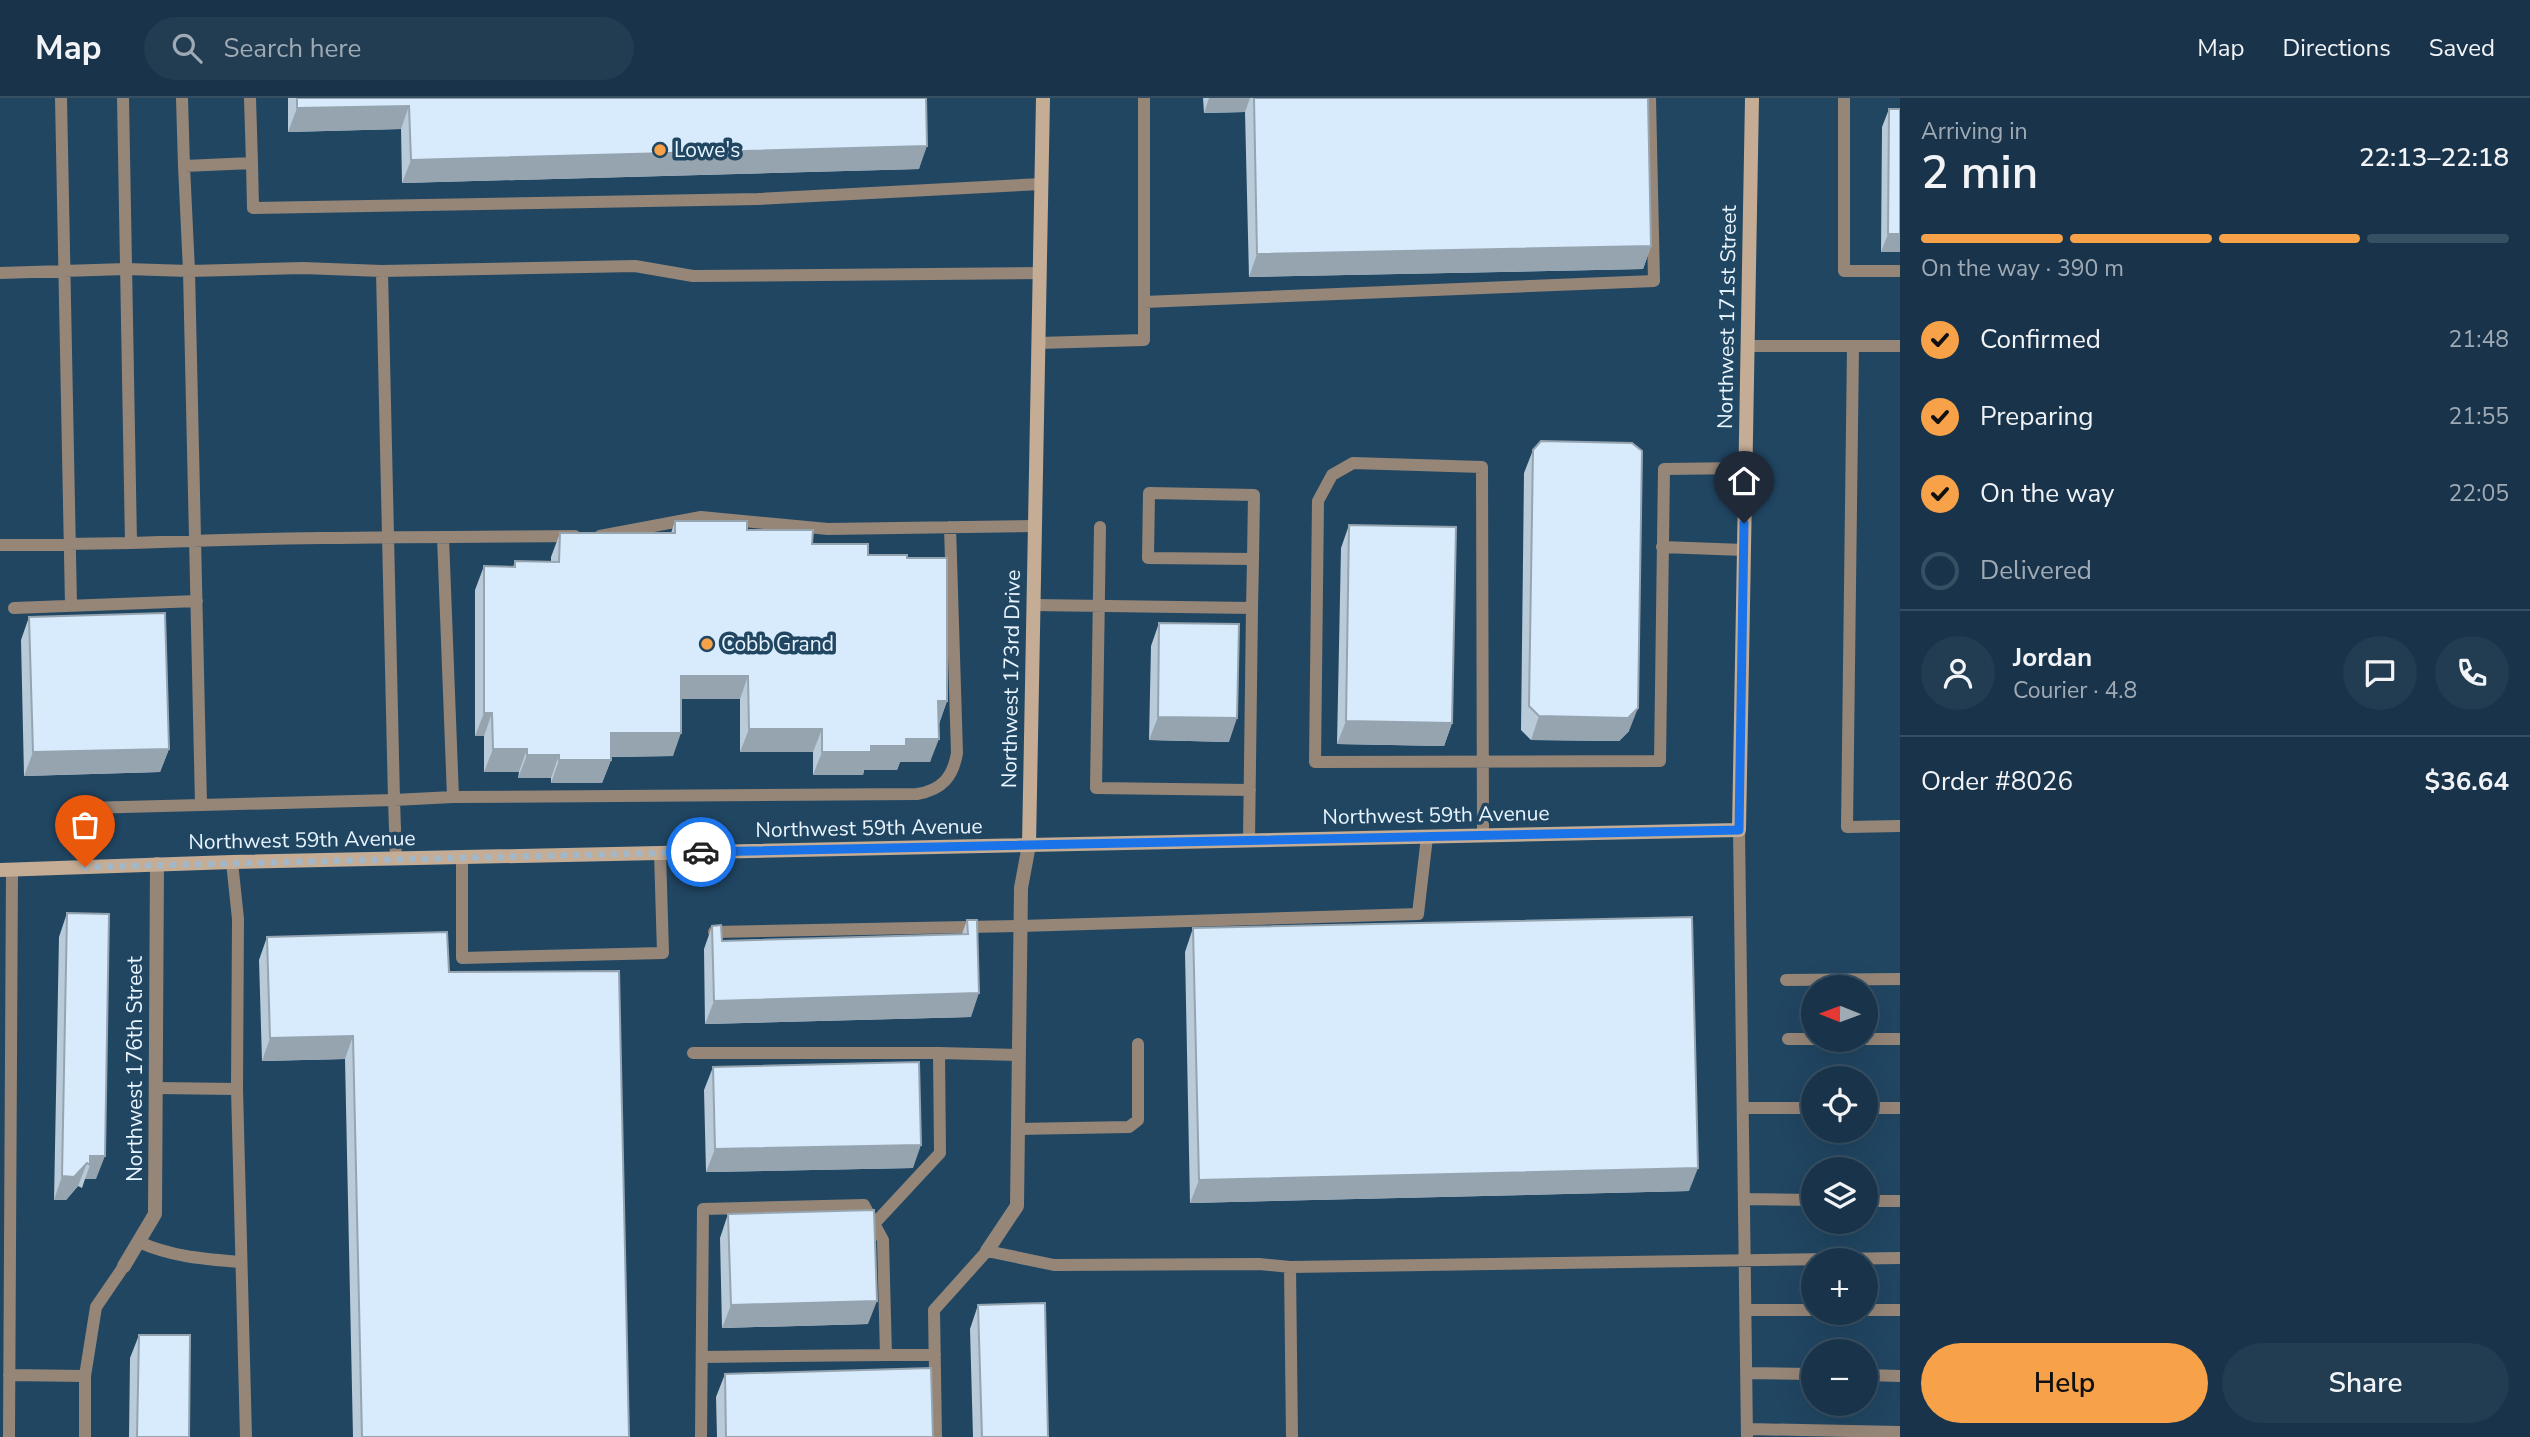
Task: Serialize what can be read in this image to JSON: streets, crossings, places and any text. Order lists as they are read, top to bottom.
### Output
{
  "streets": {
    "street": [
      "Northwest 171st Street",
      "Northwest 173rd Drive",
      "Northwest 59th Avenue",
      "Northwest 176th Street"
    ]
  },
  "crossings": [
    ["Northwest 171st Street", "Northwest 59th Avenue"],
    ["Northwest 173rd Drive", "Northwest 59th Avenue"],
    ["Northwest 59th Avenue", "Northwest 176th Street"]
  ],
  "places": ["Lowe's", "Cobb Grand"],
  "north": "left",
  "page": {
    "header": "Map",
    "search": "Search here",
    "nav": ["Map", "Directions", "Saved"],
    "heading": ["2 min", "Arriving in", "22:13–22:18"],
    "panel": [
      "Jordan",
      "Courier · 4.8",
      "Order #8026",
      "$36.64"
    ],
    "bar": "On the way · 390 m",
    "list": [
      ["Confirmed", "21:48"],
      ["Preparing", "21:55"],
      ["On the way", "22:05"],
      "Delivered"
    ],
    "map_buttons": ["+", "−"],
    "buttons": ["Help", "Share"]
  }
}
